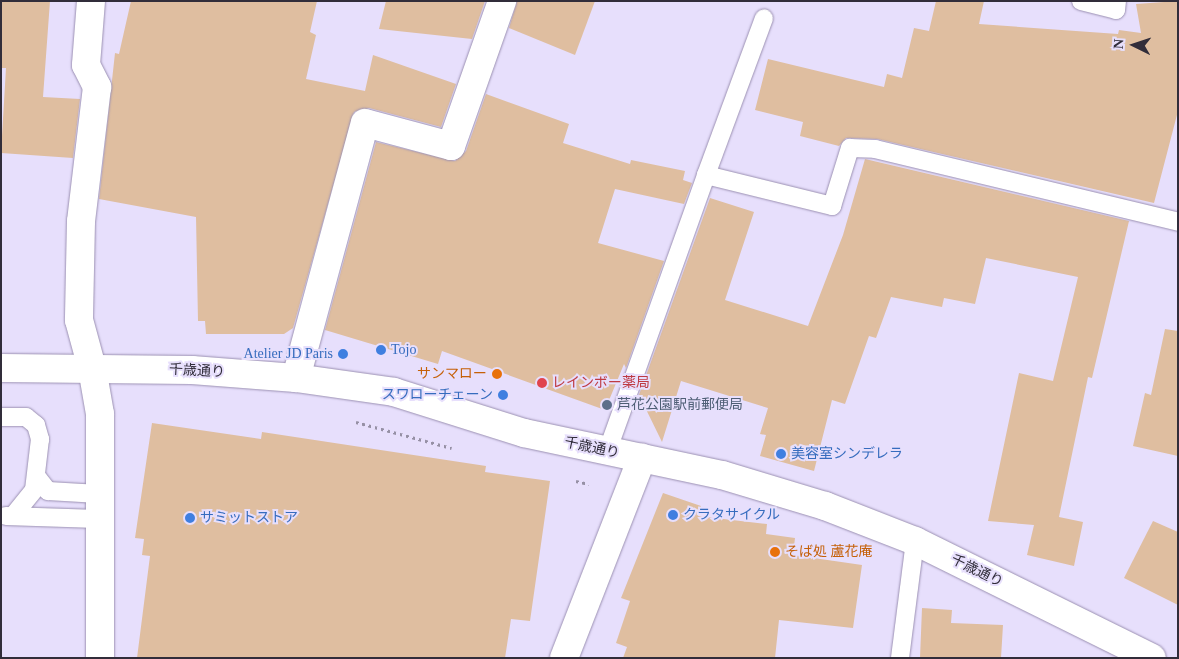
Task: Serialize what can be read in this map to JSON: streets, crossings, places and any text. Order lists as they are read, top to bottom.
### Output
{
  "streets": {
    "street": ["千歳通り"]
  },
  "places": [
    "Tojo",
    "Atelier JD Paris",
    "サンマロー",
    "レインボー薬局",
    "スワローチェーン",
    "芦花公園駅前郵便局",
    "美容室シンデレラ",
    "クラタサイクル",
    "サミットストア",
    "そば処 蘆花庵"
  ],
  "north": "left"
}
